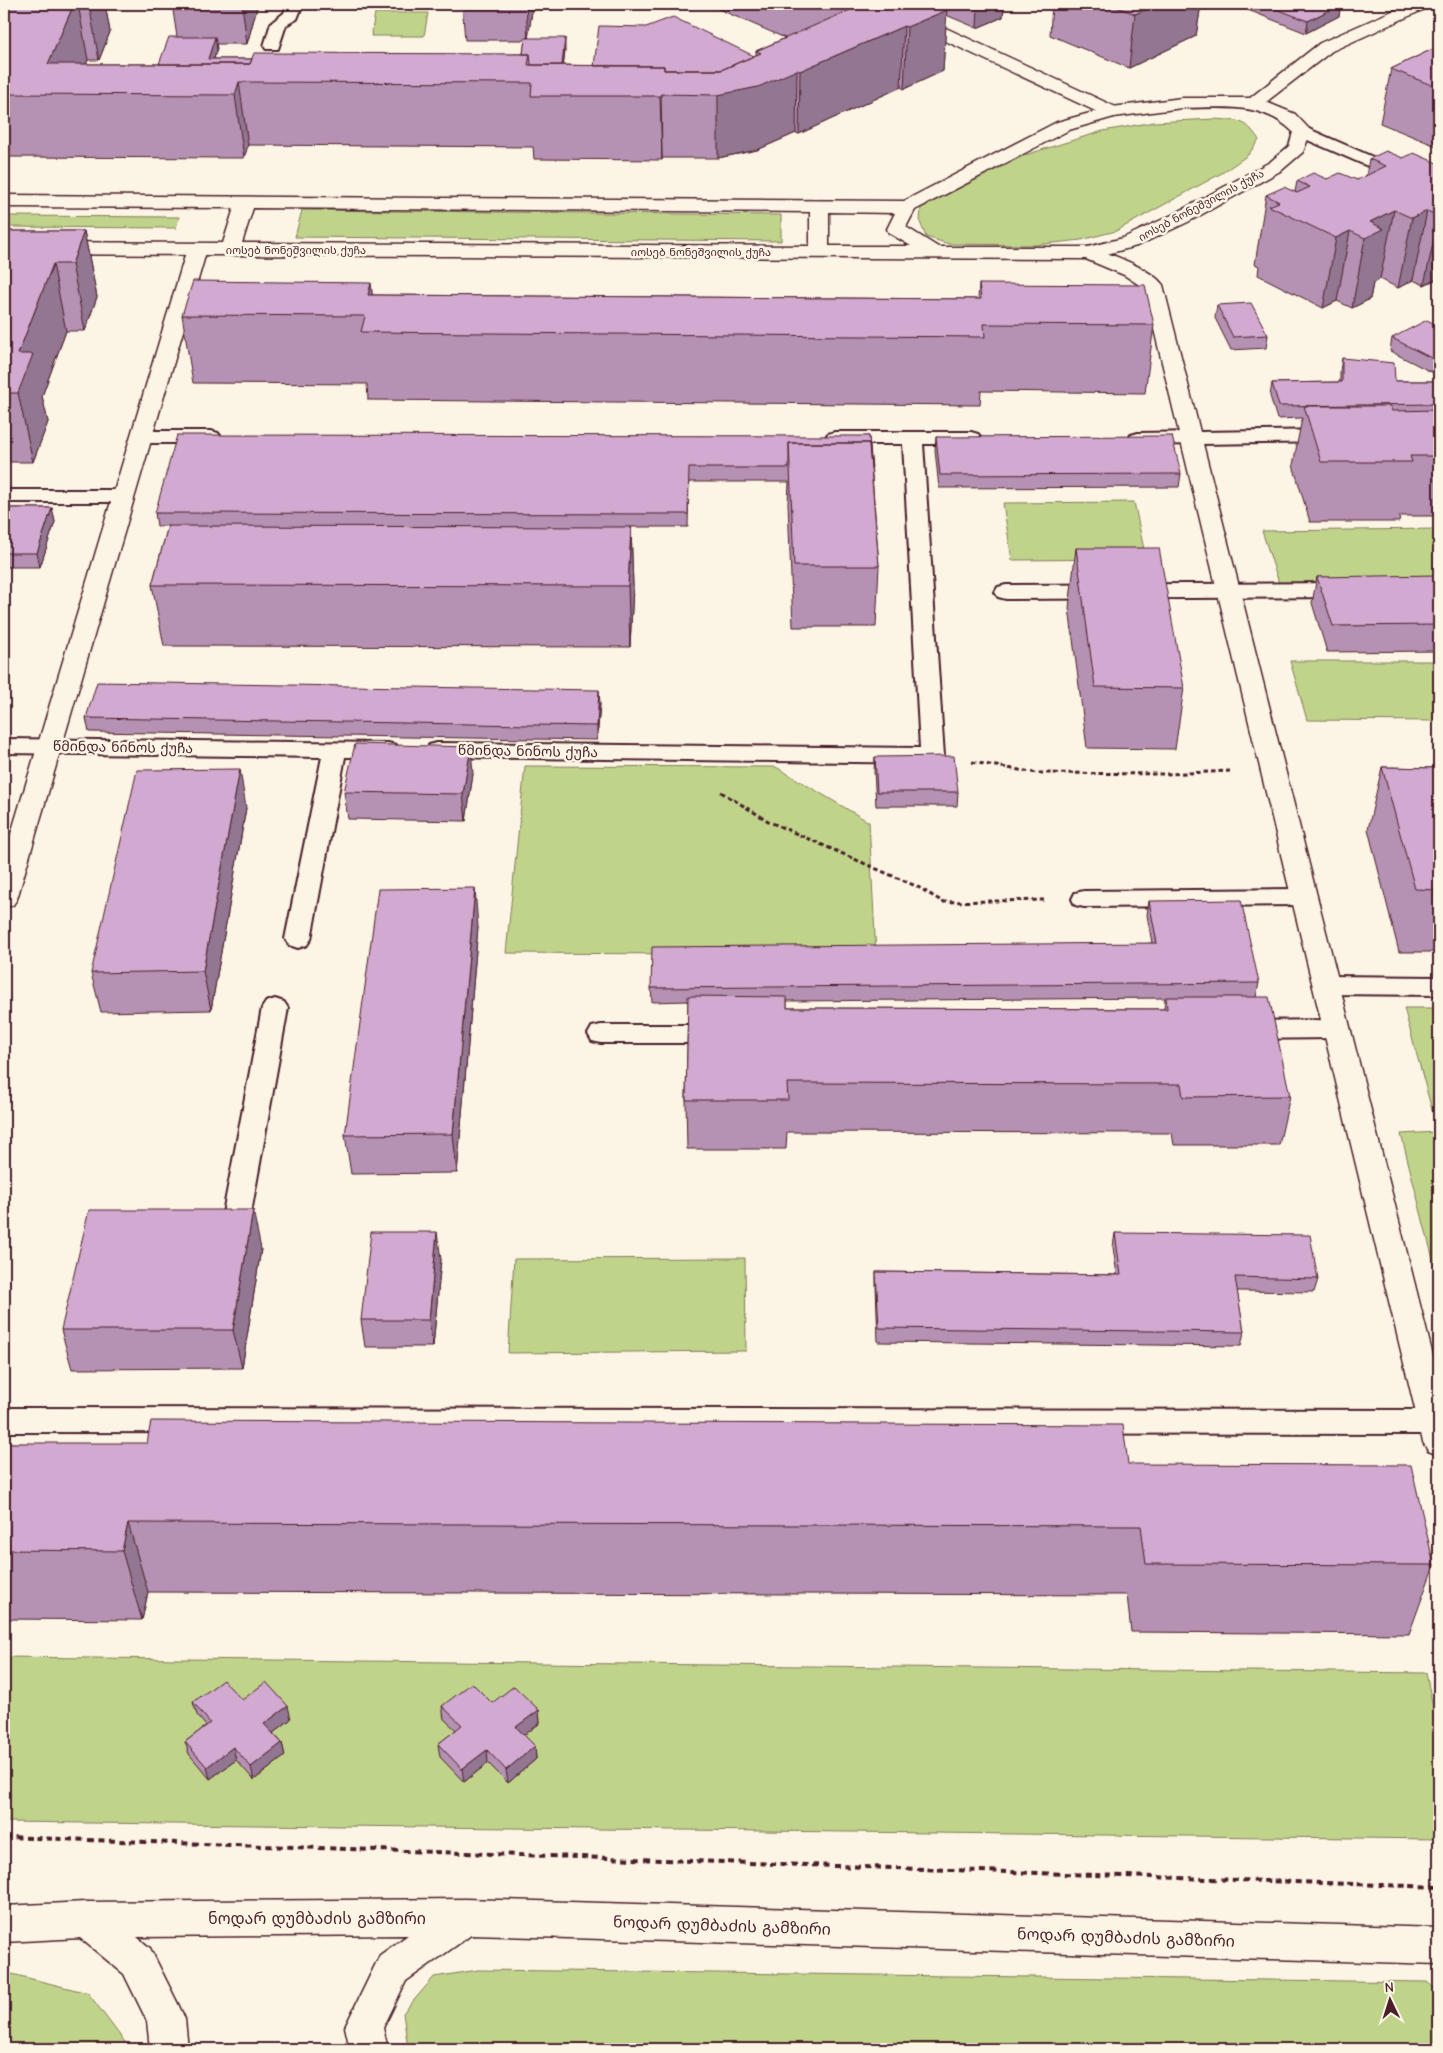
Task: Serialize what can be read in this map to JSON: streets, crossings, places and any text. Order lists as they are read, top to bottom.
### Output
{
  "streets": {
    "street": ["იოსებ ნონეშვილის ქუჩა", "ნოდარ დუმბაძის გამზირი"],
    "lane": ["წმინდა ნინოს ქუჩა"]
  },
  "north": "top"
}
